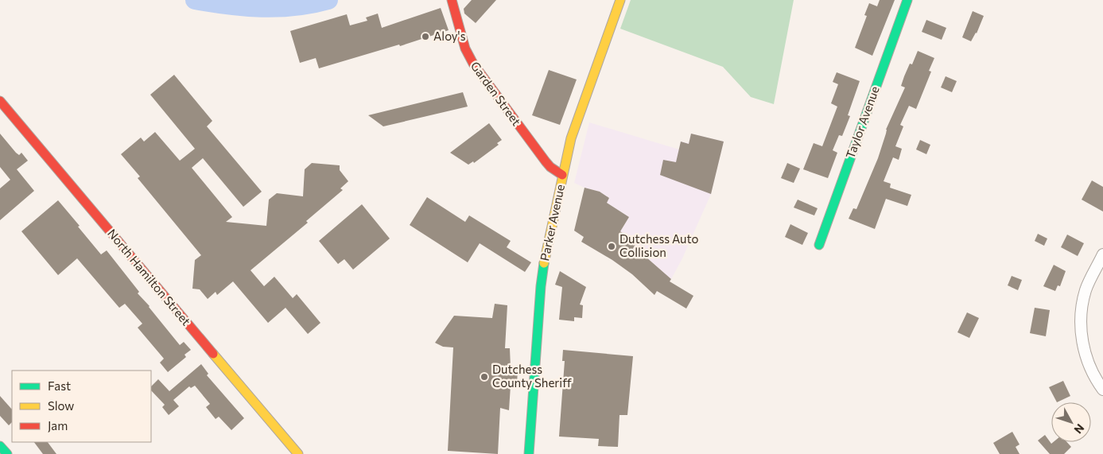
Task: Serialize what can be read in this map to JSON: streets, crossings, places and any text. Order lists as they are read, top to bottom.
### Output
{
  "streets": {
    "street": [
      "Garden Street",
      "Taylor Avenue",
      "Parker Avenue",
      "North Hamilton Street"
    ]
  },
  "crossings": [
    ["Garden Street", "Parker Avenue"]
  ],
  "places": ["Aloy's", "Dutchess Auto Collision", "Dutchess County Sheriff"],
  "legend": ["Fast", "Slow", "Jam"],
  "north": "bottom right"
}
